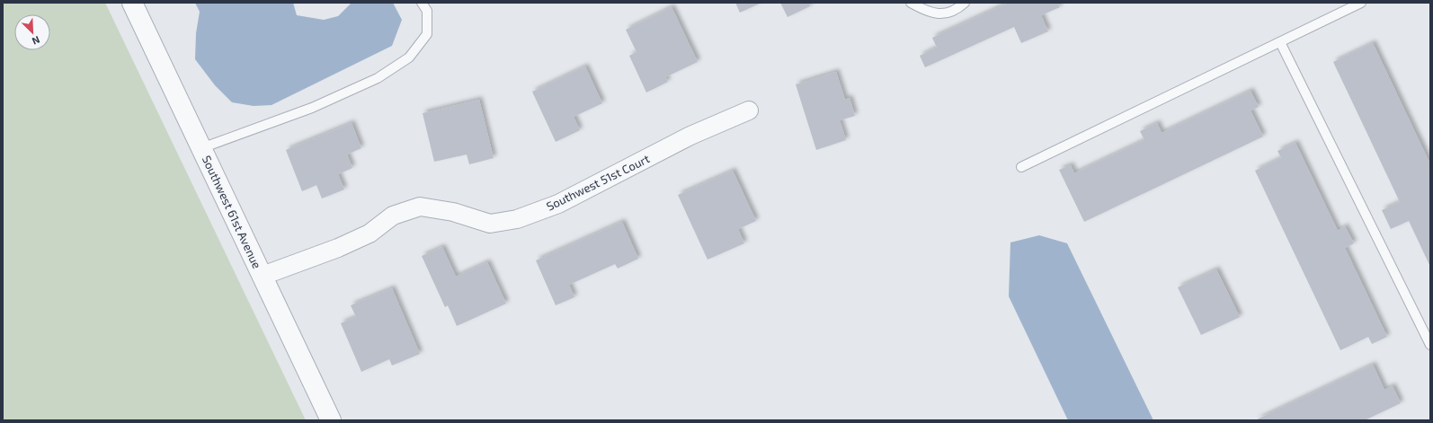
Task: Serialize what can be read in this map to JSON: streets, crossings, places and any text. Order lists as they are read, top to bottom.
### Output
{
  "streets": {
    "street": ["Southwest 51st Court", "Southwest 61st Avenue"]
  },
  "crossings": [
    ["Southwest 51st Court", "Southwest 61st Avenue"]
  ],
  "north": "bottom right"
}
